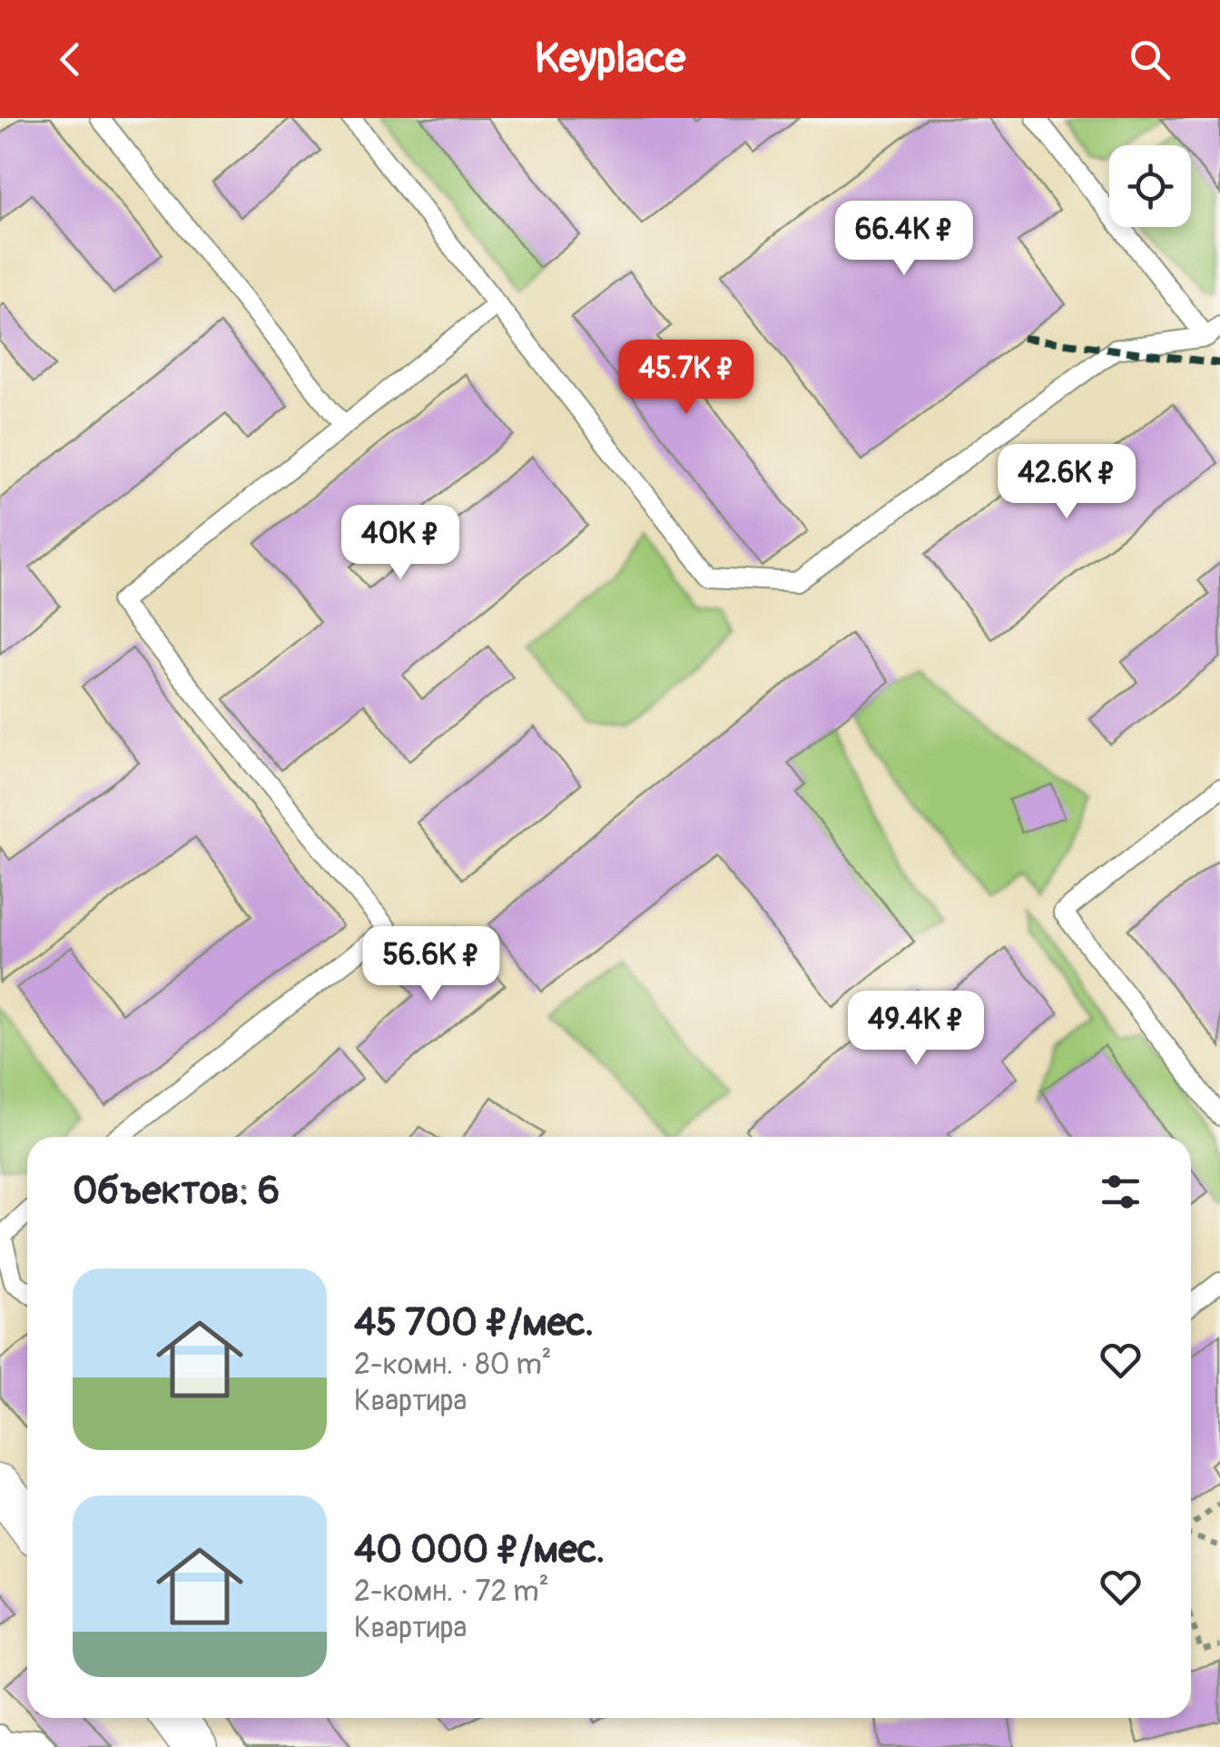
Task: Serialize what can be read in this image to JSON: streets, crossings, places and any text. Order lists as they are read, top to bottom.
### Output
{
  "page": {
    "header": "Keyplace",
    "price": [
      "66.4K ₽",
      "45.7K ₽",
      "42.6K ₽",
      "40K ₽",
      "56.6K ₽",
      "49.4K ₽"
    ],
    "heading": "Объектов: 6",
    "list": [
      {
        "name": "45 700 ₽/мес.",
        "note": "2-комн. · 80 m² · Квартира"
      },
      {
        "name": "40 000 ₽/мес.",
        "note": "2-комн. · 72 m² · Квартира"
      }
    ]
  }
}
